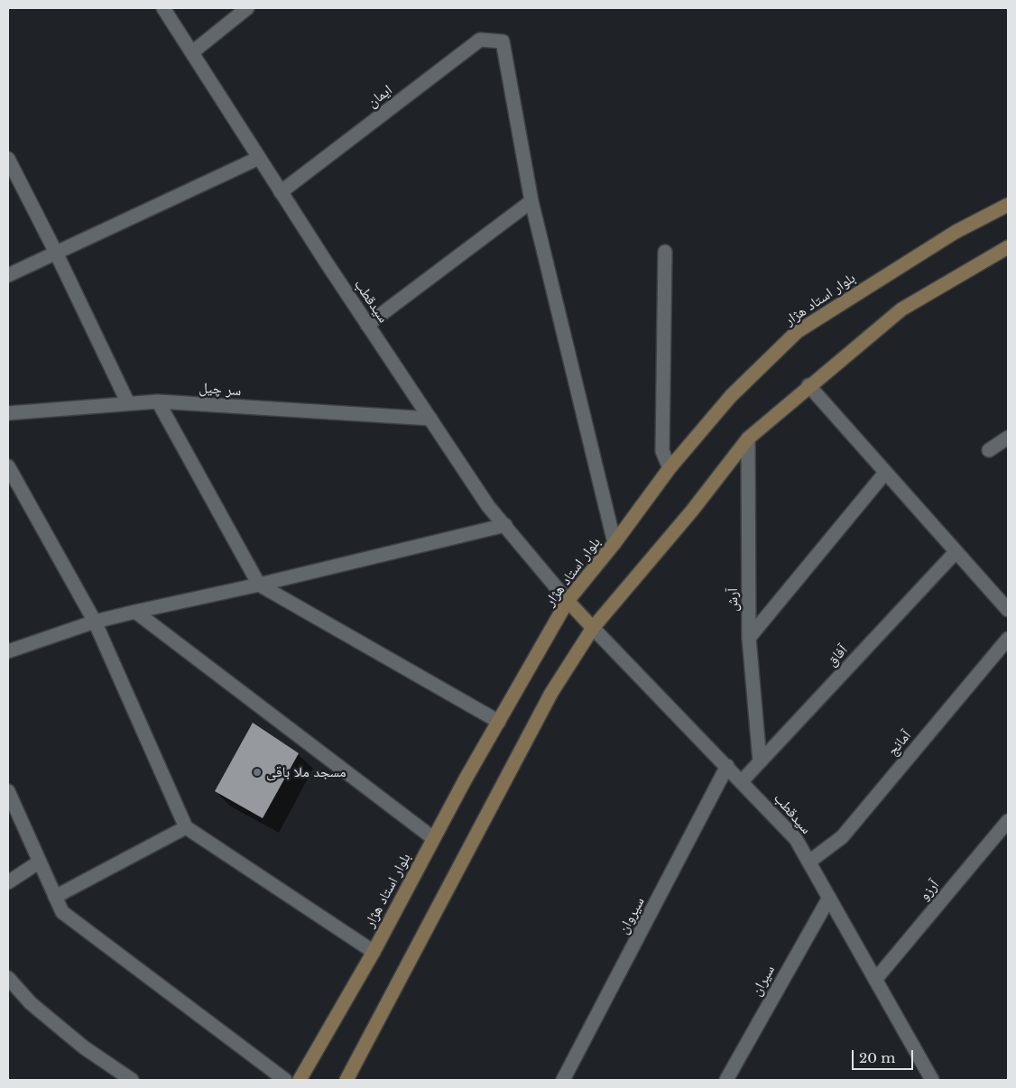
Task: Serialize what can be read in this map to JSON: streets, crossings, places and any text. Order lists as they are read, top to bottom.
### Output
{
  "streets": {
    "main road": ["بلوار استاد هژار"],
    "street": [
      "ایمان",
      "سیدقطب",
      "سر چیل",
      "آرش",
      "آفاق",
      "آمانج",
      "آرزو",
      "سیروان",
      "سیران"
    ]
  },
  "crossings": [
    ["ایمان", "سیدقطب"],
    ["بلوار استاد هژار", "سیدقطب"],
    ["سیدقطب", "سر چیل"],
    ["سیدقطب", "آفاق"],
    ["سیدقطب", "آمانج"],
    ["سیدقطب", "آرزو"],
    ["سیدقطب", "سیروان"],
    ["سیدقطب", "سیران"],
    ["آرش", "آفاق"]
  ],
  "places": ["مسجد ملا باقی"],
  "scale_bar": "20 m"
}
